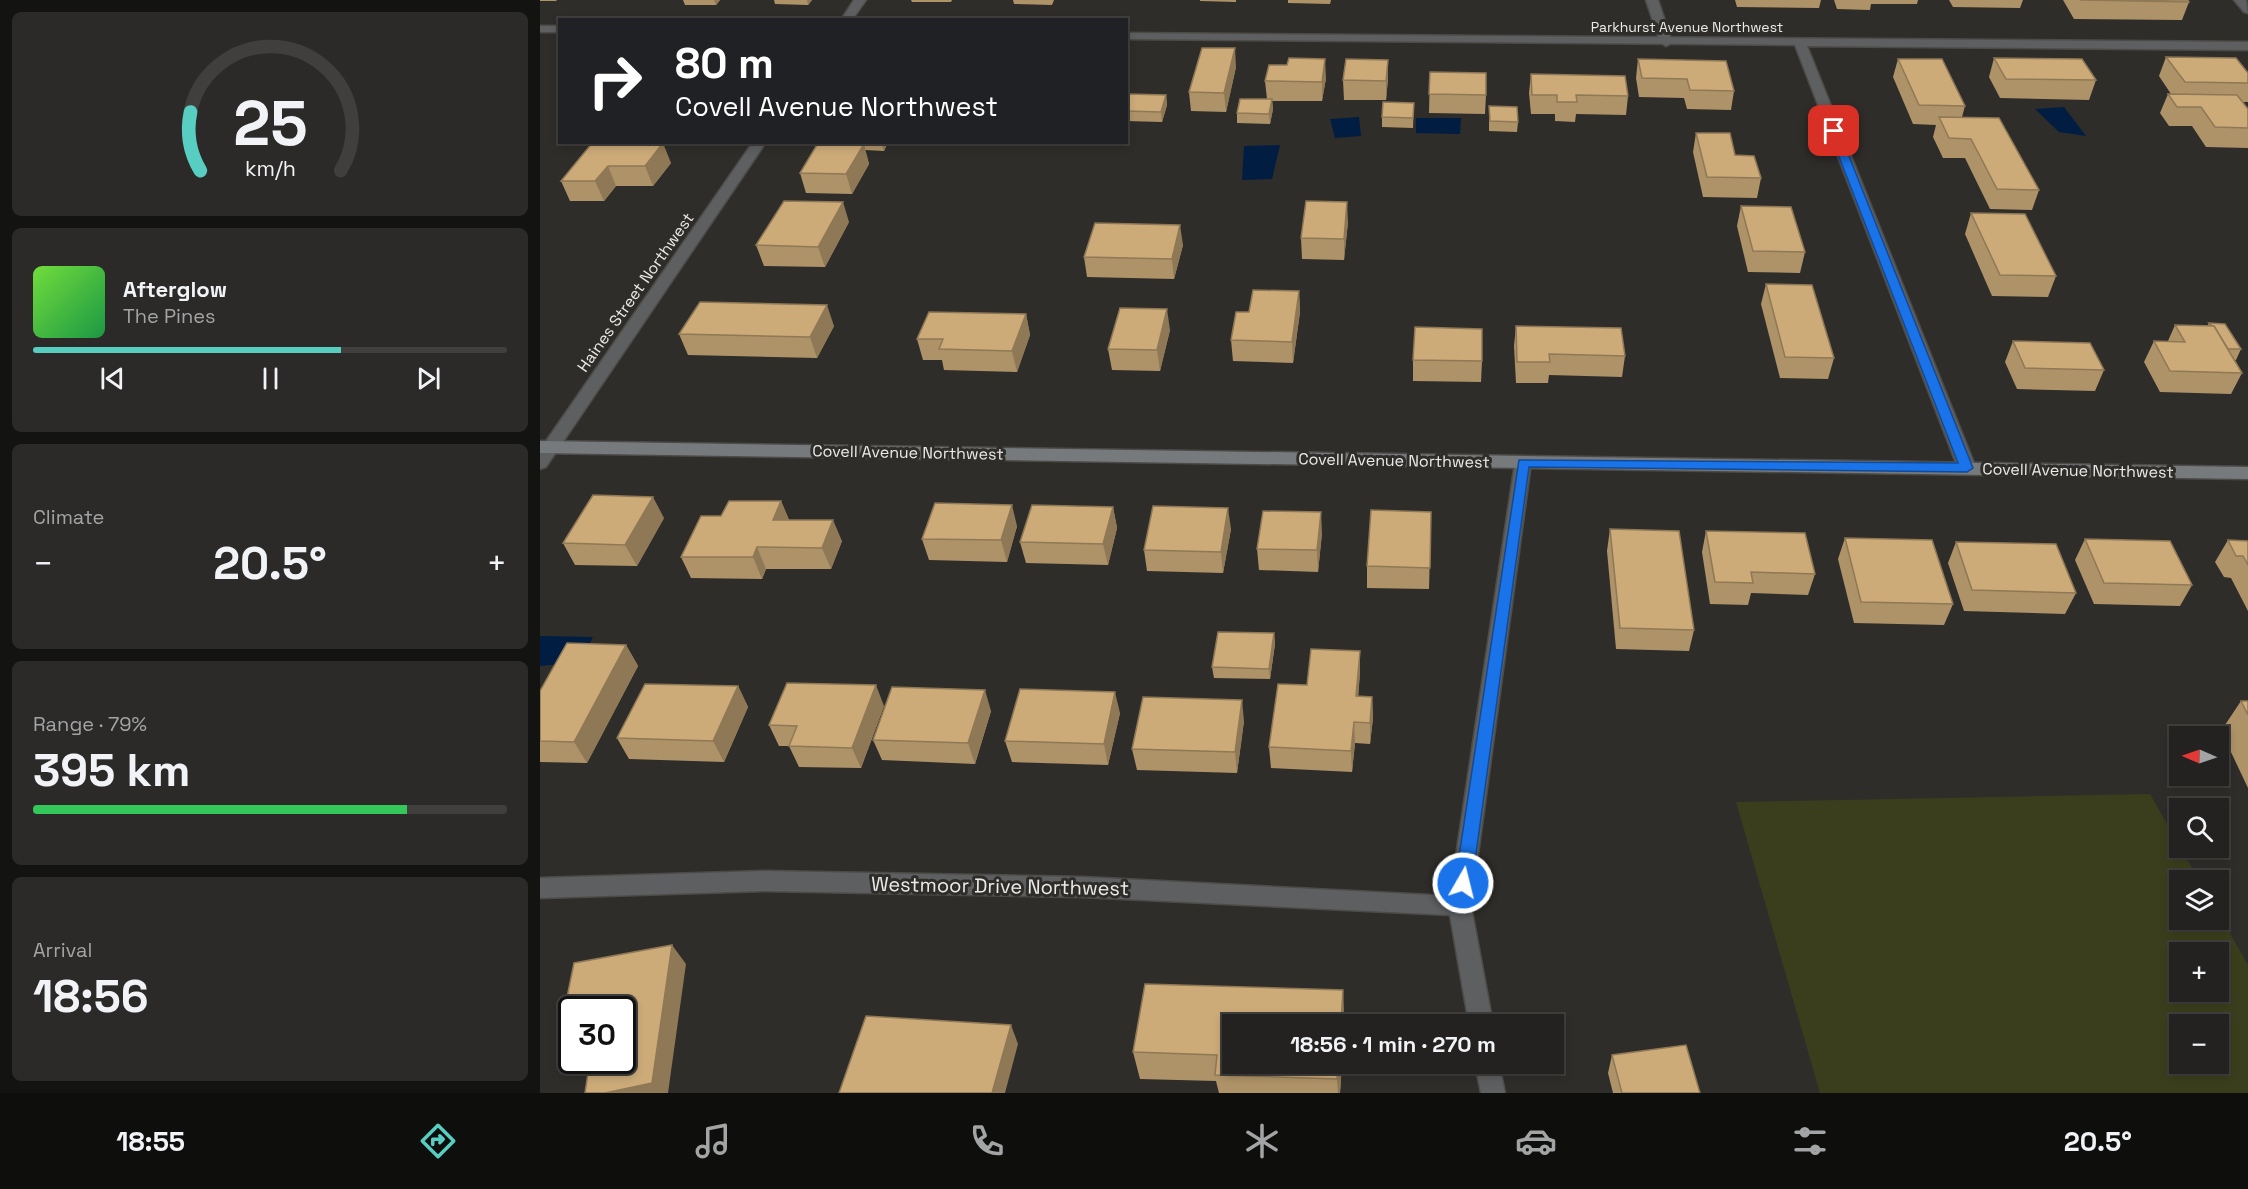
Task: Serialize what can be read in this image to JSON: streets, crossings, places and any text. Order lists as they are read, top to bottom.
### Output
{
  "streets": {
    "street": [
      "Parkhurst Avenue Northwest",
      "Haines Street Northwest",
      "Covell Avenue Northwest",
      "Westmoor Drive Northwest"
    ]
  },
  "crossings": [
    ["Haines Street Northwest", "Covell Avenue Northwest"]
  ],
  "north": "left",
  "page": {
    "turn": ["80 m", "Covell Avenue Northwest"],
    "song": ["Afterglow", "The Pines"],
    "tile": [
      "Climate",
      ["Range · 79%", "395 km"],
      ["Arrival", "18:56"]
    ],
    "heat": ["−", "20.5°", "+"],
    "map_buttons": ["+", "−"],
    "limit": "30",
    "trip": "18:56 · 1 min · 270 m",
    "tabs": ["18:55", "20.5°"],
    "gauge": ["25", "km/h"]
  }
}
